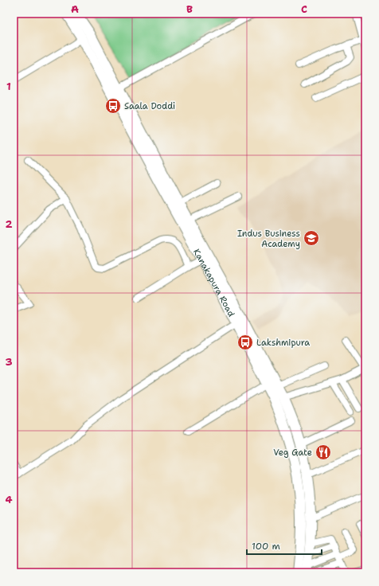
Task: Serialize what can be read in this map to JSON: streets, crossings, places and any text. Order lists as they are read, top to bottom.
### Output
{
  "streets": {
    "highway": ["Kanakapura Road"]
  },
  "places": {
    "bus stop": ["Saala Doddi", "Lakshmipura"],
    "school or university": ["Indus Business Academy"],
    "restaurant": ["Veg Gate"]
  },
  "scale_bar": "100 m",
  "grid": {
    "columns": ["A", "B", "C"],
    "rows": [
      "1",
      "2",
      "3",
      "4"
    ]
  }
}
